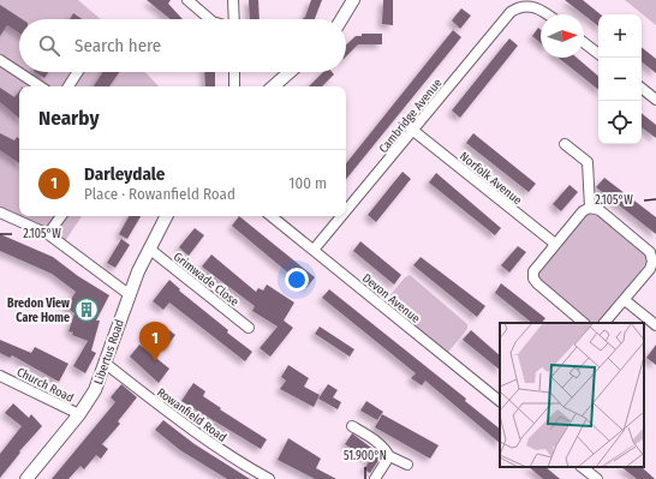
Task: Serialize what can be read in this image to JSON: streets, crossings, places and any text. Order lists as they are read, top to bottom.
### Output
{
  "streets": {
    "street": [
      "Cambridge Avenue",
      "Norfolk Avenue",
      "Grimwade Close",
      "Devon Avenue",
      "Libertus Road",
      "Church Road",
      "Rowanfield Road"
    ]
  },
  "crossings": [
    ["Cambridge Avenue", "Norfolk Avenue"],
    ["Cambridge Avenue", "Devon Avenue"],
    ["Grimwade Close", "Libertus Road"],
    ["Libertus Road", "Church Road"],
    ["Libertus Road", "Rowanfield Road"]
  ],
  "places": {
    "building": ["Bredon View Care Home"]
  },
  "north": "right",
  "page": {
    "map_buttons": ["+", "−"],
    "search": "Search here",
    "heading": "Nearby",
    "list": [
      {
        "mark": "1",
        "name": "Darleydale",
        "note": "Place · Rowanfield Road",
        "value": "100 m"
      }
    ],
    "pins": "1"
  },
  "coordinates": ["2.105°W", "51.900°N"]
}
